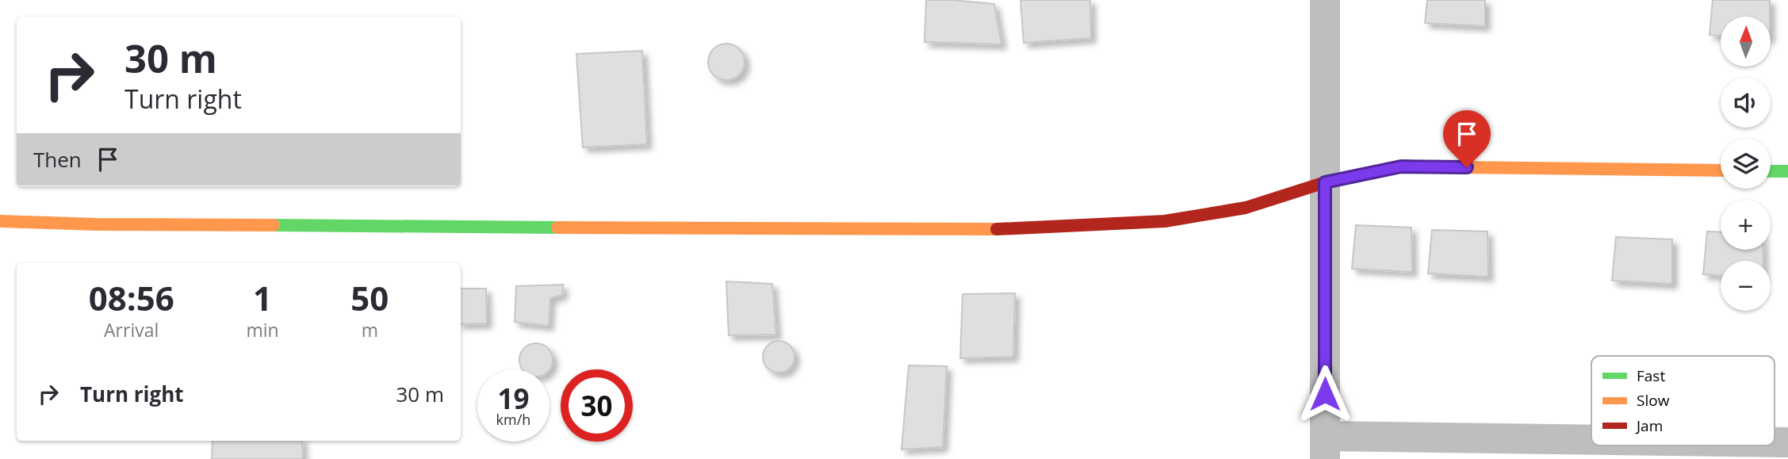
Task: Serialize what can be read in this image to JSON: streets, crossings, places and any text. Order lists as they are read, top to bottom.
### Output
{
  "legend": ["Fast", "Slow", "Jam"],
  "north": "top",
  "page": {
    "map_buttons": ["+", "−"],
    "turn": ["30 m", "Turn right"],
    "then": "Then",
    "eta": [
      "08:56",
      "Arrival",
      "1",
      "min",
      "50",
      "m"
    ],
    "list": [
      {
        "name": "Turn right",
        "value": "30 m"
      }
    ],
    "speed": "19 km/h",
    "limit": "30"
  }
}
